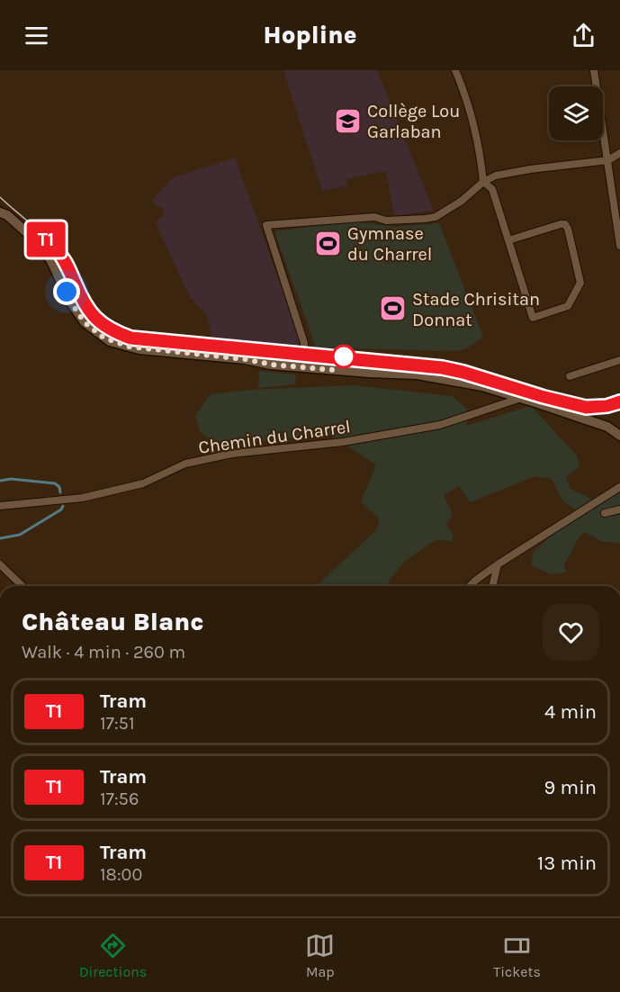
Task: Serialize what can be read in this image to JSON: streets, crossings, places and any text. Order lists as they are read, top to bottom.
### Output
{
  "streets": {
    "street": ["Chemin du Charrel"]
  },
  "places": {
    "school or university": ["Collège Lou Garlaban"],
    "sports": ["Gymnase du Charrel", "Stade Chrisitan Donnat"]
  },
  "lines": ["tram line T1"],
  "page": {
    "header": "Hopline",
    "on_map": "T1",
    "heading": ["Château Blanc", "Walk · 4 min · 260 m"],
    "list": [
      {
        "mark": "T1",
        "name": "Tram",
        "note": "17:51",
        "value": "4 min"
      },
      {
        "mark": "T1",
        "name": "Tram",
        "note": "17:56",
        "value": "9 min"
      },
      {
        "mark": "T1",
        "name": "Tram",
        "note": "18:00",
        "value": "13 min"
      }
    ],
    "tabs": ["Directions", "Map", "Tickets"]
  }
}
